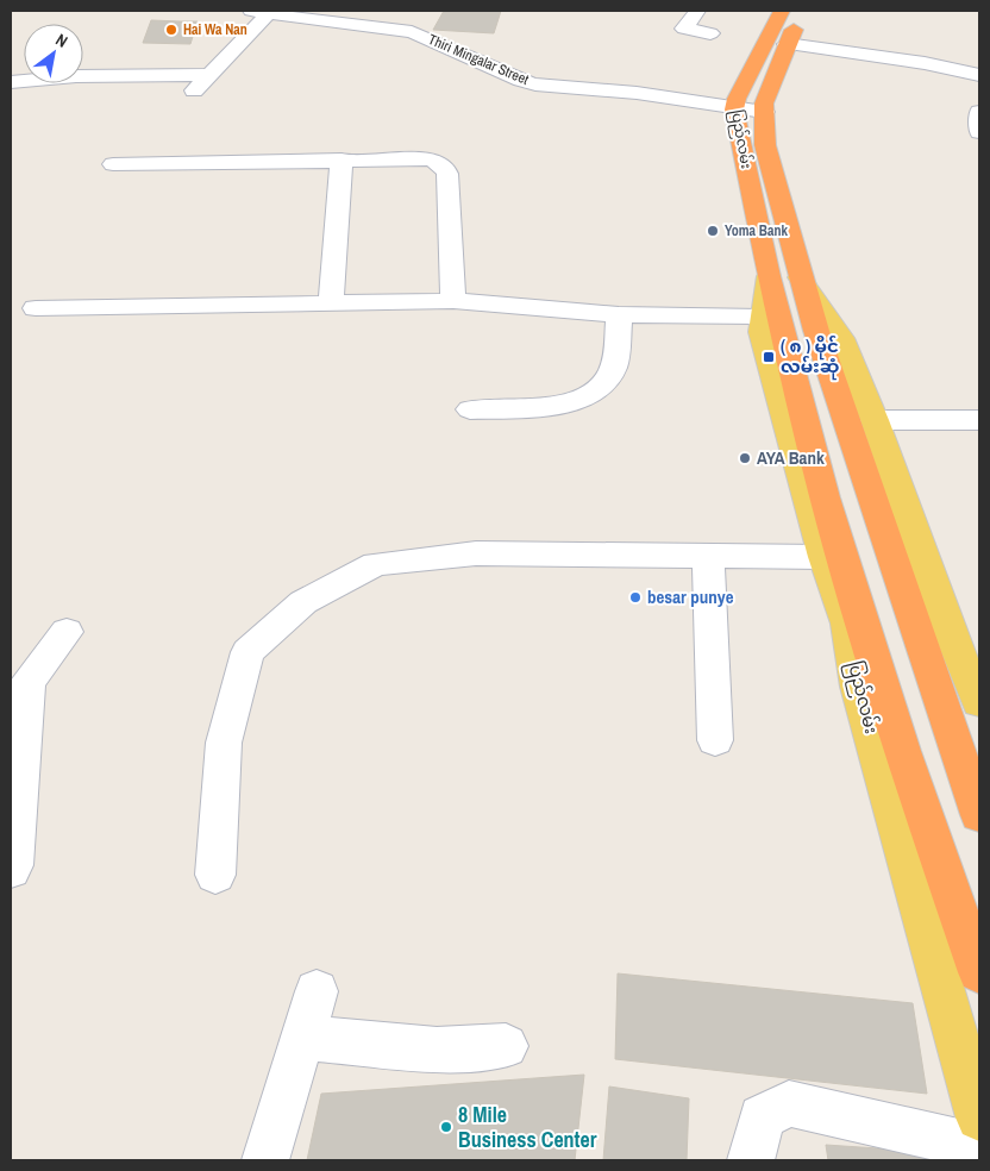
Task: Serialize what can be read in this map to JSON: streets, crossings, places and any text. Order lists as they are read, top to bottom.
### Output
{
  "streets": {
    "highway": ["ပြည်လမ်း"],
    "street": ["Thiri Mingalar Street"]
  },
  "crossings": [
    ["Thiri Mingalar Street", "ပြည်လမ်း"]
  ],
  "places": {
    "other": [
      "Hai Wa Nan",
      "Yoma Bank",
      "AYA Bank",
      "besar punye",
      "8 Mile Business Center"
    ],
    "transit": ["( ၈ ) မိုင် လမ်းဆုံ"]
  },
  "north": "top right"
}
